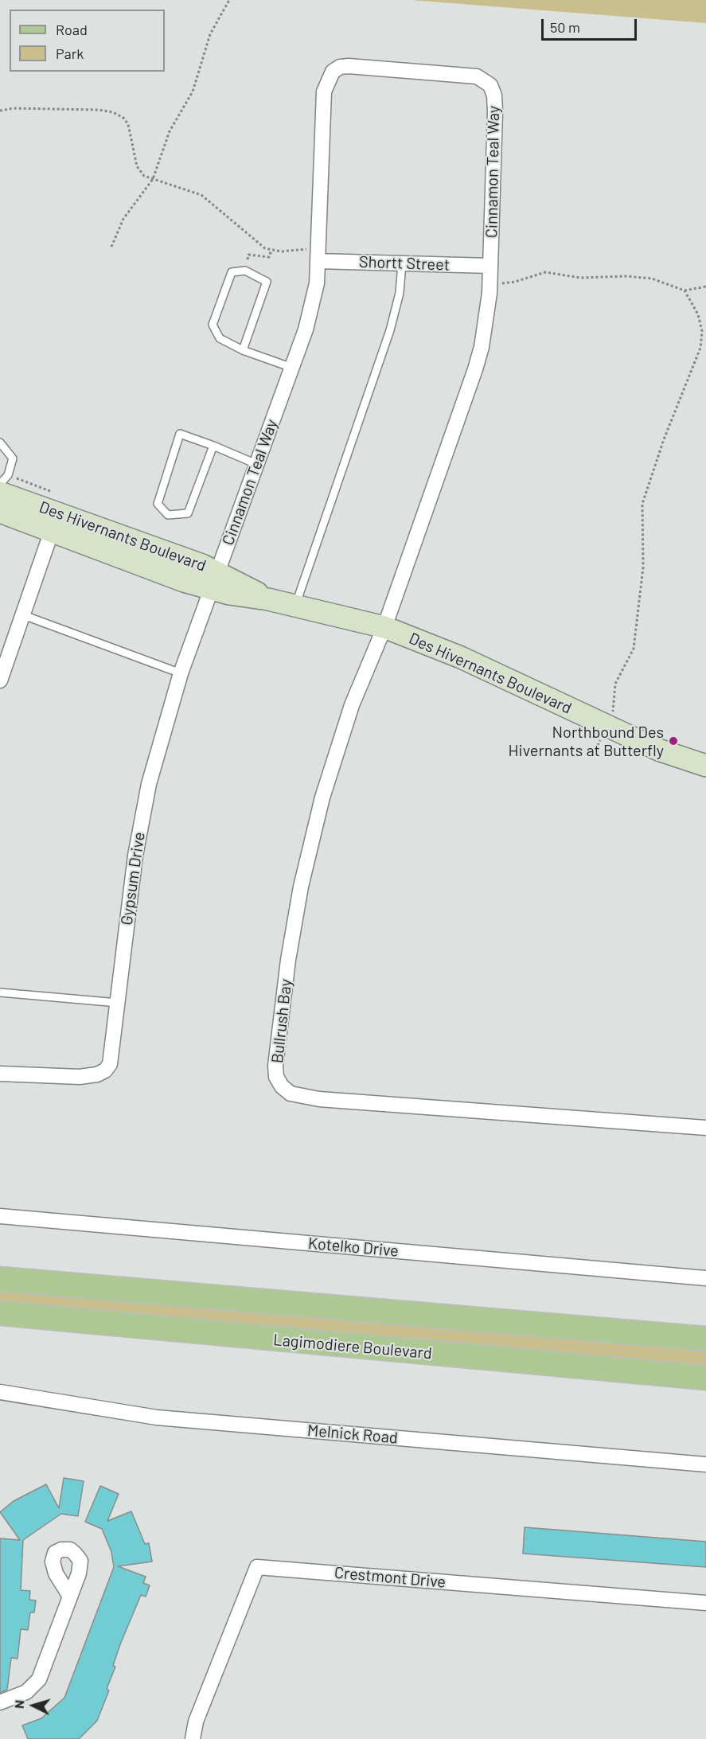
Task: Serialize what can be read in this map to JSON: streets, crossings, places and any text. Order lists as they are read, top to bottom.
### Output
{
  "streets": {
    "main road": ["Lagimodiere Boulevard"],
    "street": [
      "Cinnamon Teal Way",
      "Shortt Street",
      "Des Hivernants Boulevard",
      "Gypsum Drive",
      "Bullrush Bay",
      "Kotelko Drive",
      "Melnick Road",
      "Crestmont Drive"
    ]
  },
  "crossings": [
    ["Cinnamon Teal Way", "Shortt Street"],
    ["Cinnamon Teal Way", "Des Hivernants Boulevard"],
    ["Cinnamon Teal Way", "Gypsum Drive"],
    ["Cinnamon Teal Way", "Bullrush Bay"],
    ["Des Hivernants Boulevard", "Gypsum Drive"],
    ["Des Hivernants Boulevard", "Bullrush Bay"]
  ],
  "places": ["Northbound Des Hivernants at Butterfly"],
  "legend": ["Road", "Park"],
  "scale_bar": "50 m",
  "north": "left"
}
